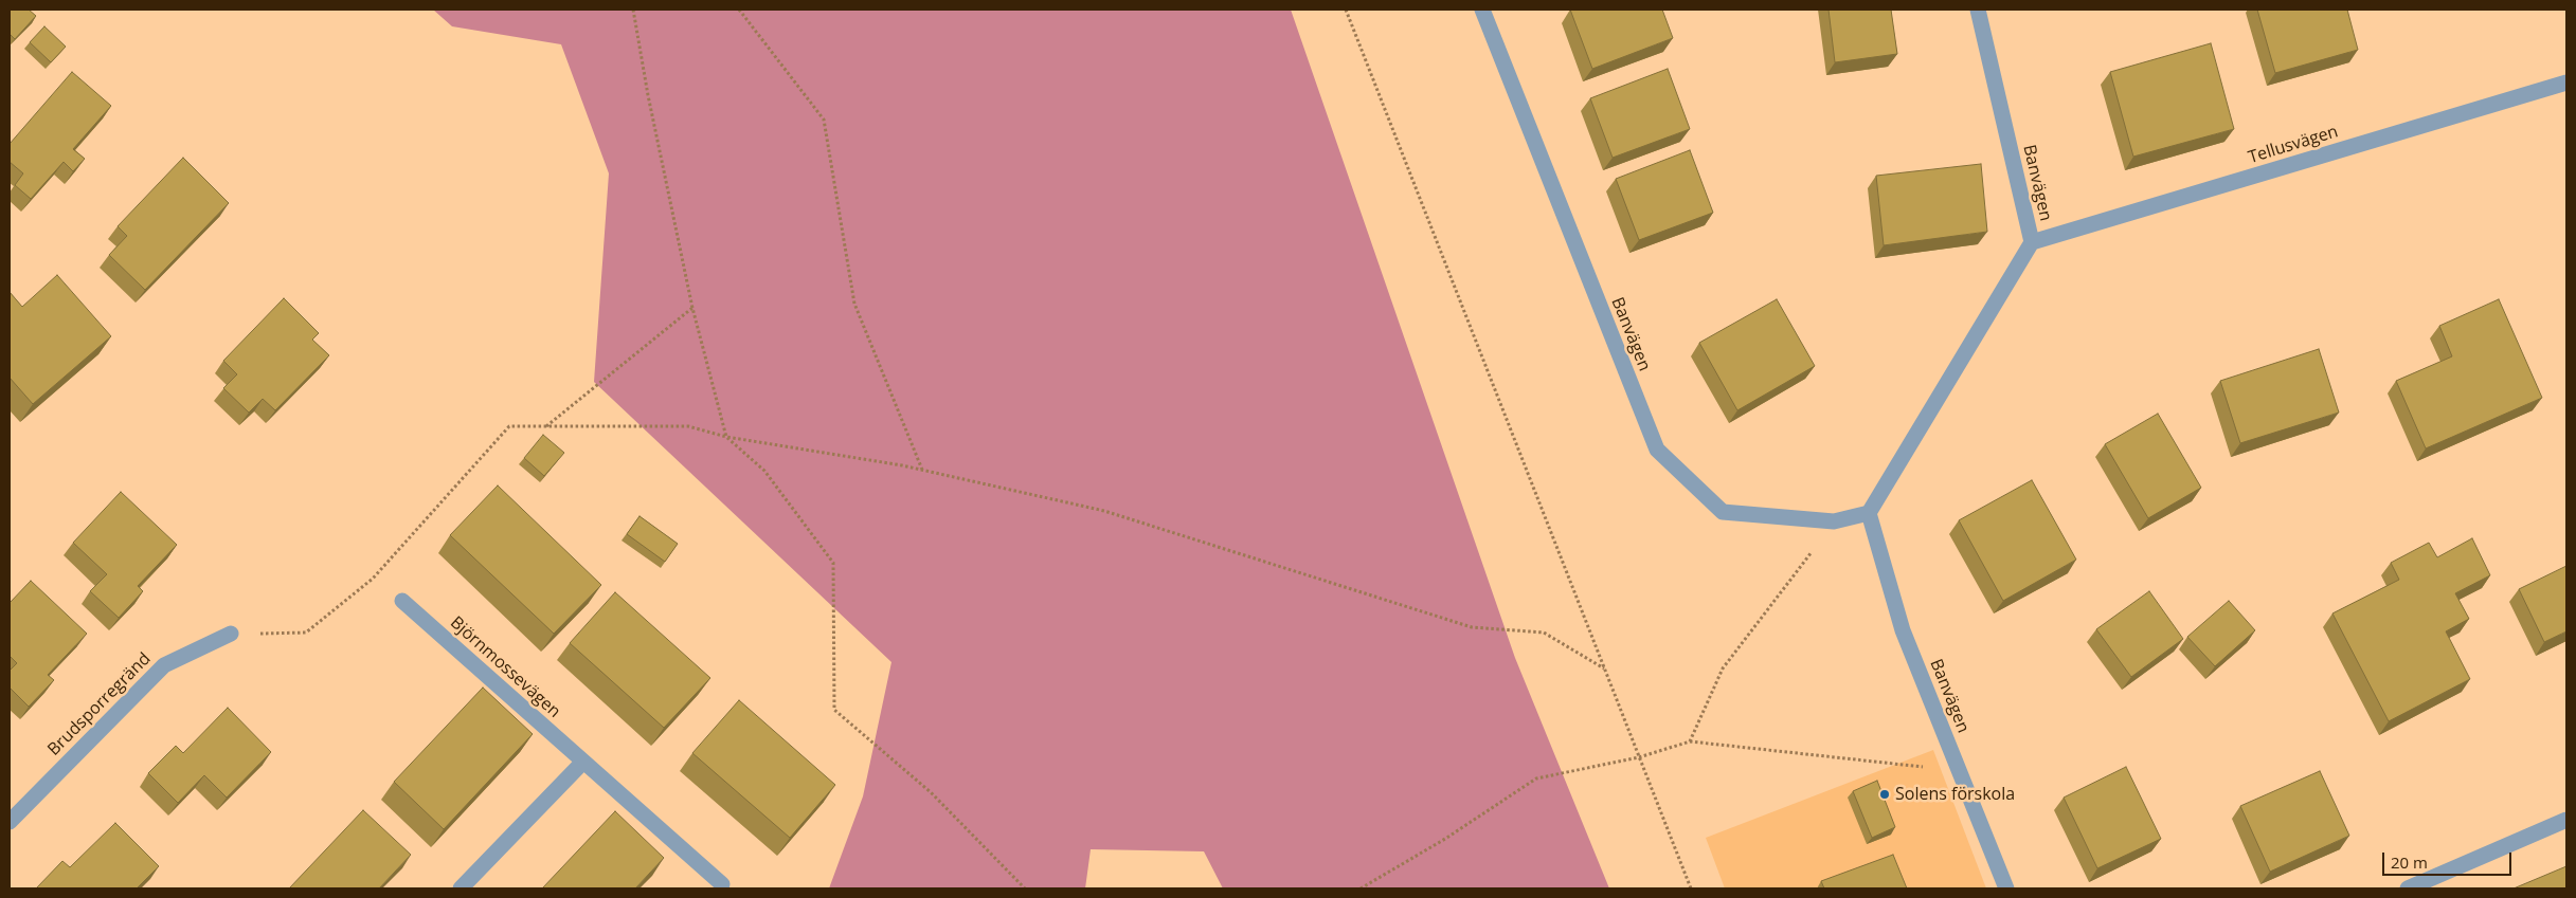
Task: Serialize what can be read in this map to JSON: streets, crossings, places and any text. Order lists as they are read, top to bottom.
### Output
{
  "streets": {
    "street": [
      "Tellusvägen",
      "Banvägen",
      "Björnmossevägen",
      "Brudsporregränd"
    ]
  },
  "crossings": [
    ["Tellusvägen", "Banvägen"]
  ],
  "places": ["Solens förskola"],
  "scale_bar": "20 m"
}
